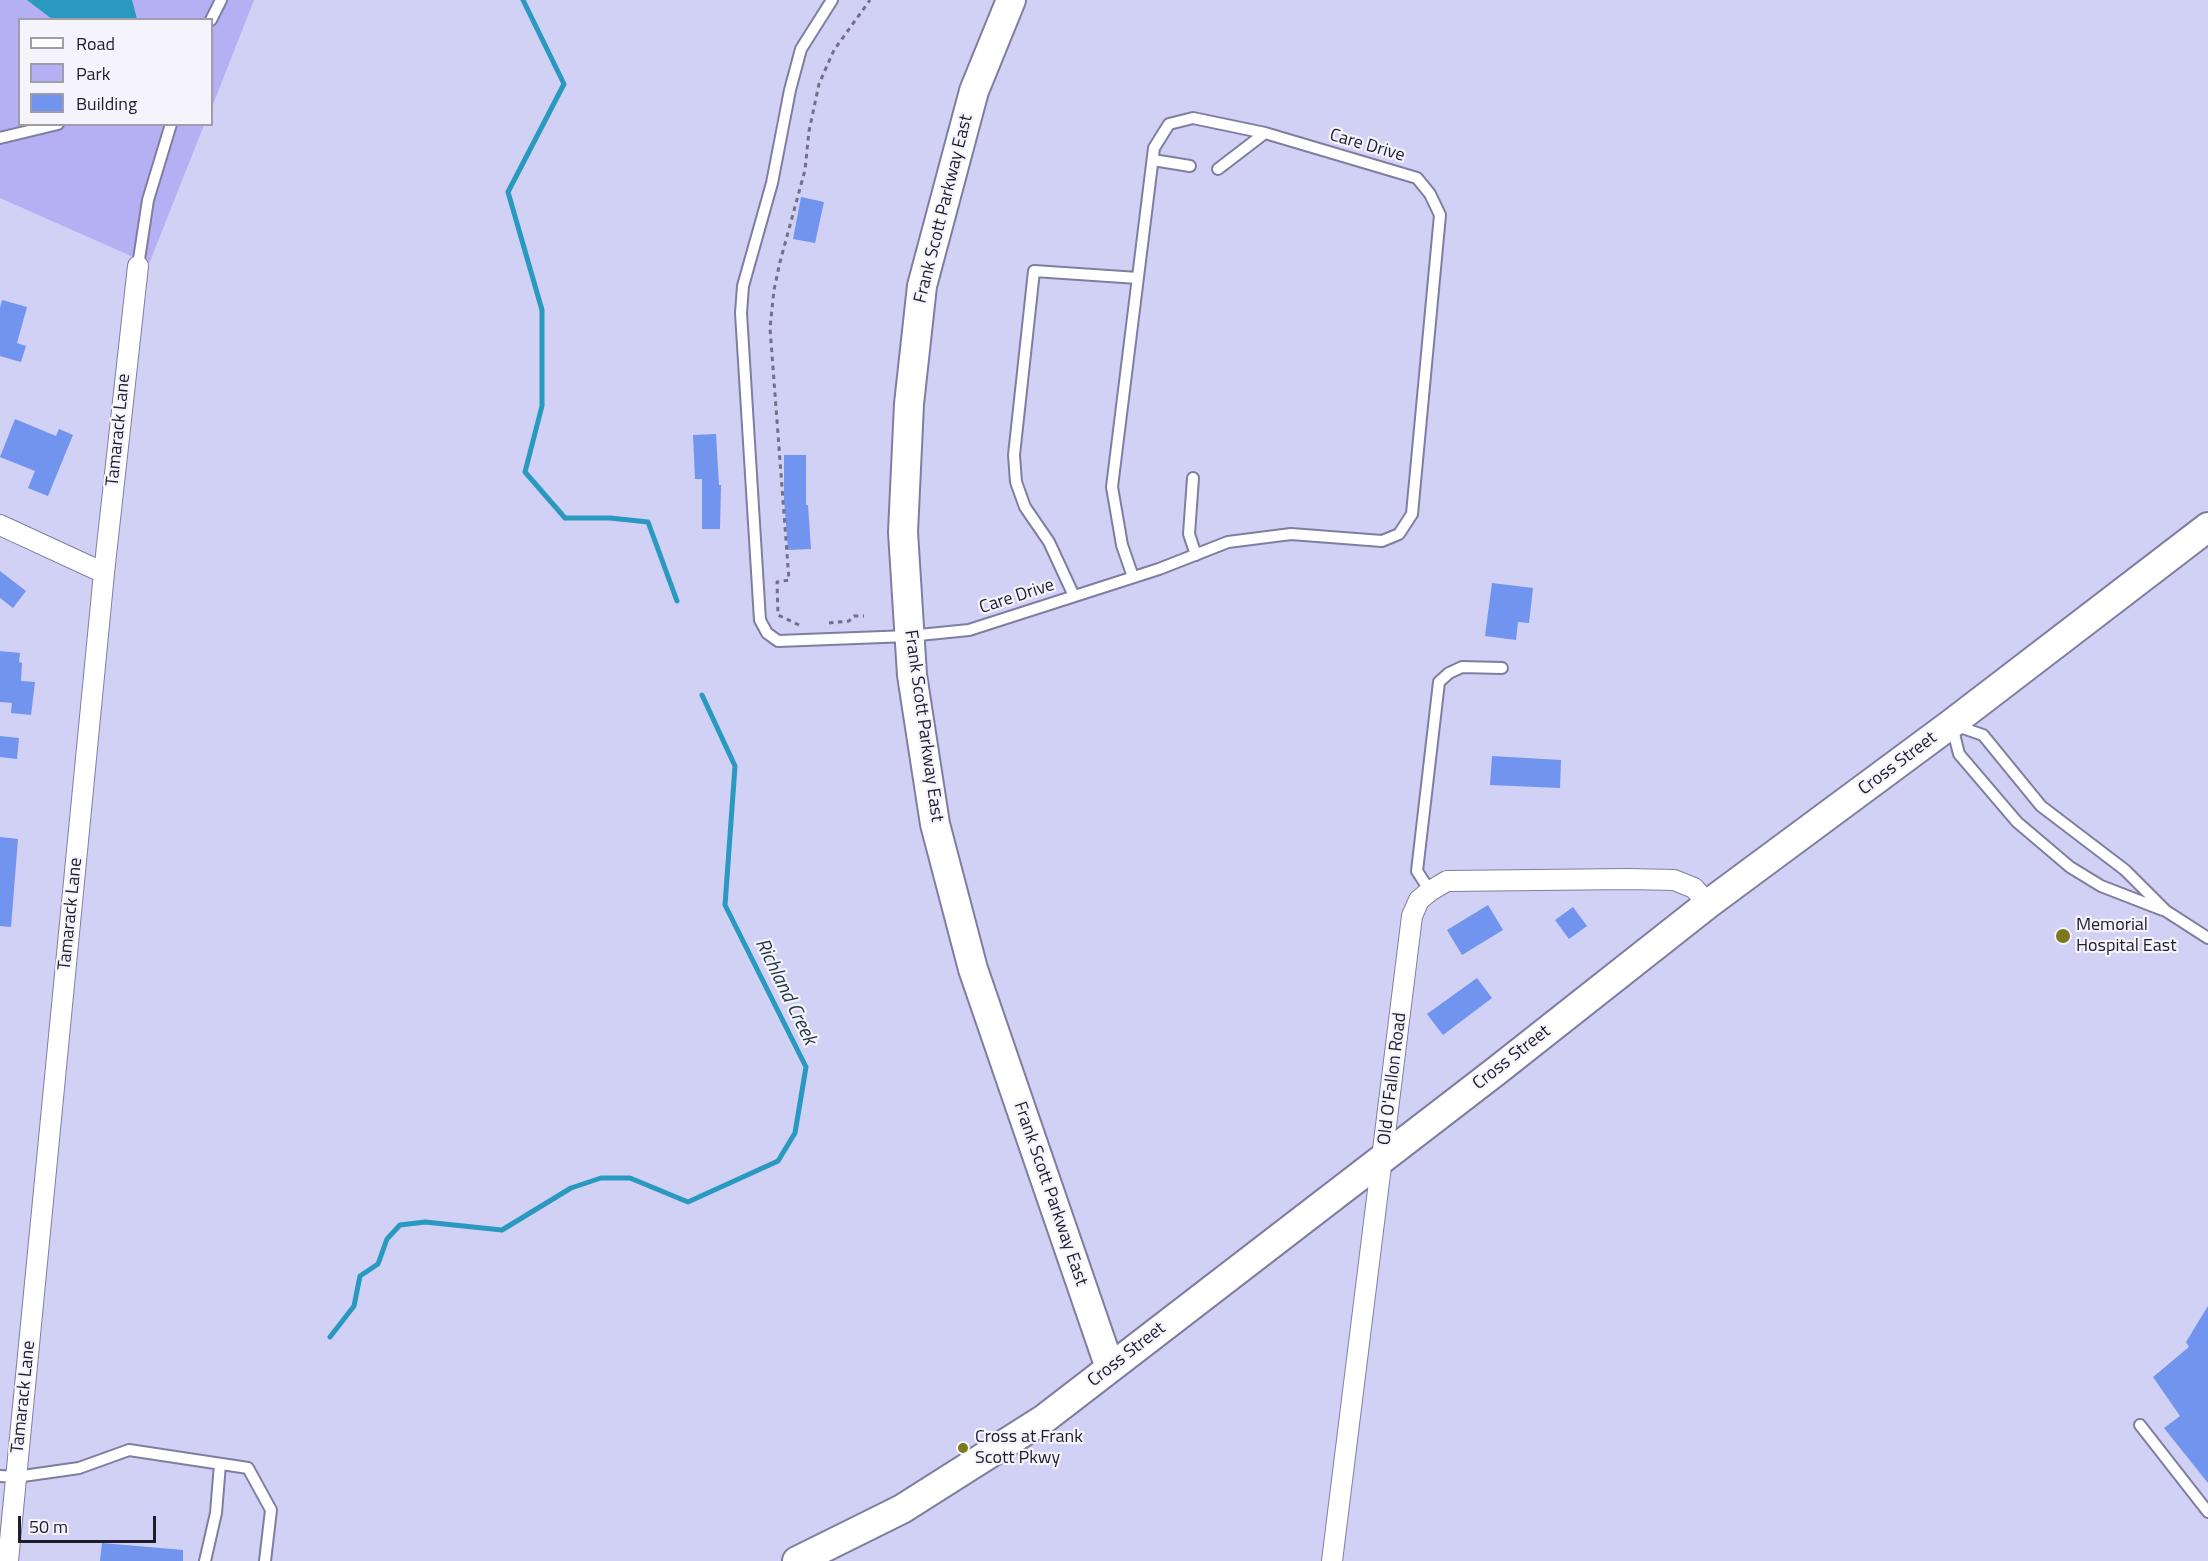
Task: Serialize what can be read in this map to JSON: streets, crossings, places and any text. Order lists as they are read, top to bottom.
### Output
{
  "streets": {
    "main road": ["Frank Scott Parkway East", "Cross Street"],
    "street": ["Tamarack Lane", "Old O'Fallon Road"],
    "lane": ["Care Drive"]
  },
  "crossings": [
    ["Care Drive", "Frank Scott Parkway East"],
    ["Frank Scott Parkway East", "Cross Street"],
    ["Cross Street", "Old O'Fallon Road"]
  ],
  "water": ["Richland Creek"],
  "places": ["Memorial Hospital East", "Cross at Frank Scott Pkwy"],
  "legend": ["Road", "Park", "Building"],
  "scale_bar": "50 m"
}
